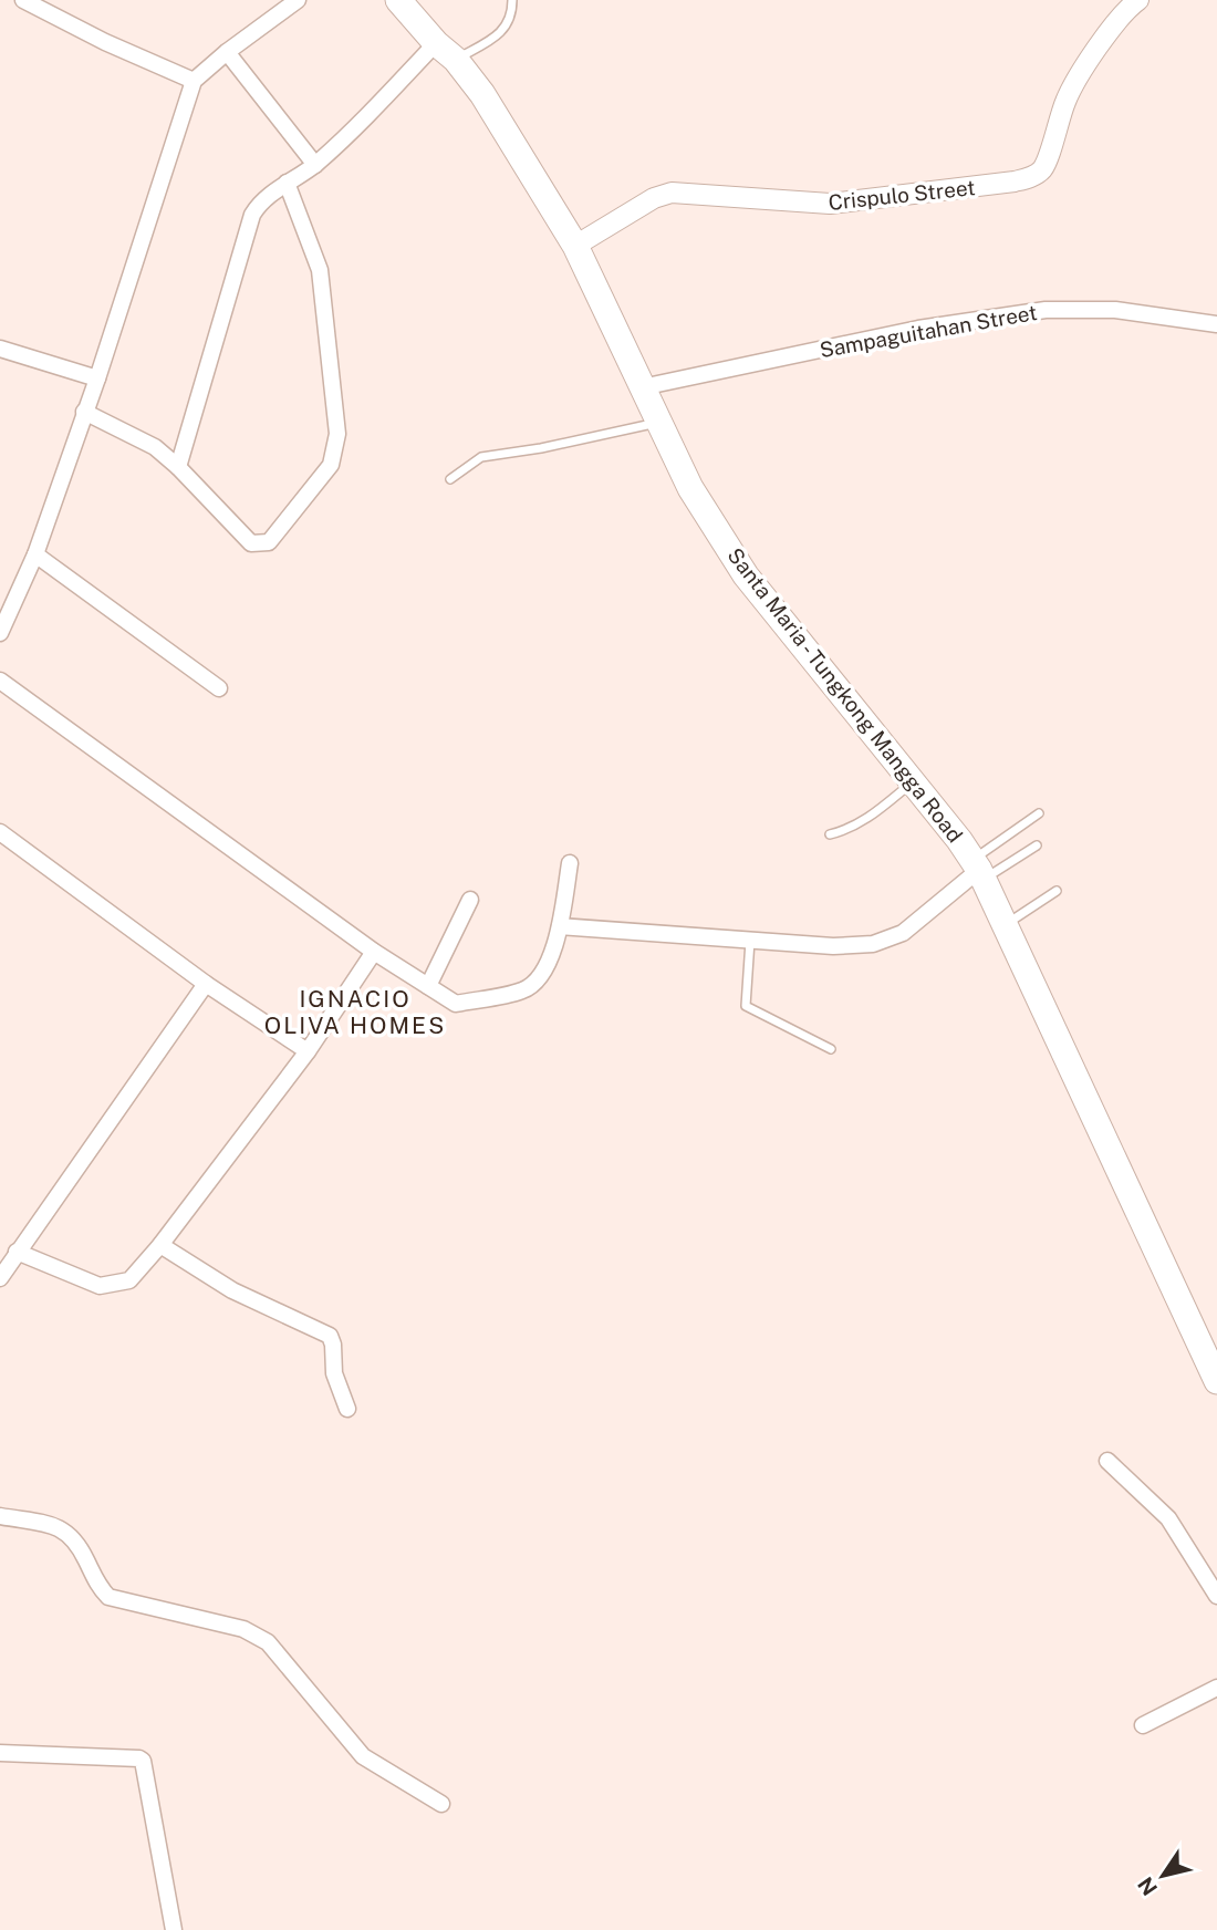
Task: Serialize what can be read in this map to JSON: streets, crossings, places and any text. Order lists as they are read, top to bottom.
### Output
{
  "streets": {
    "main road": ["Santa Maria - Tungkong Mangga Road"],
    "street": ["Crispulo Street", "Sampaguitahan Street"]
  },
  "crossings": [
    ["Crispulo Street", "Santa Maria - Tungkong Mangga Road"],
    ["Sampaguitahan Street", "Santa Maria - Tungkong Mangga Road"]
  ],
  "districts": ["IGNACIO OLIVA HOMES"],
  "north": "bottom left"
}
